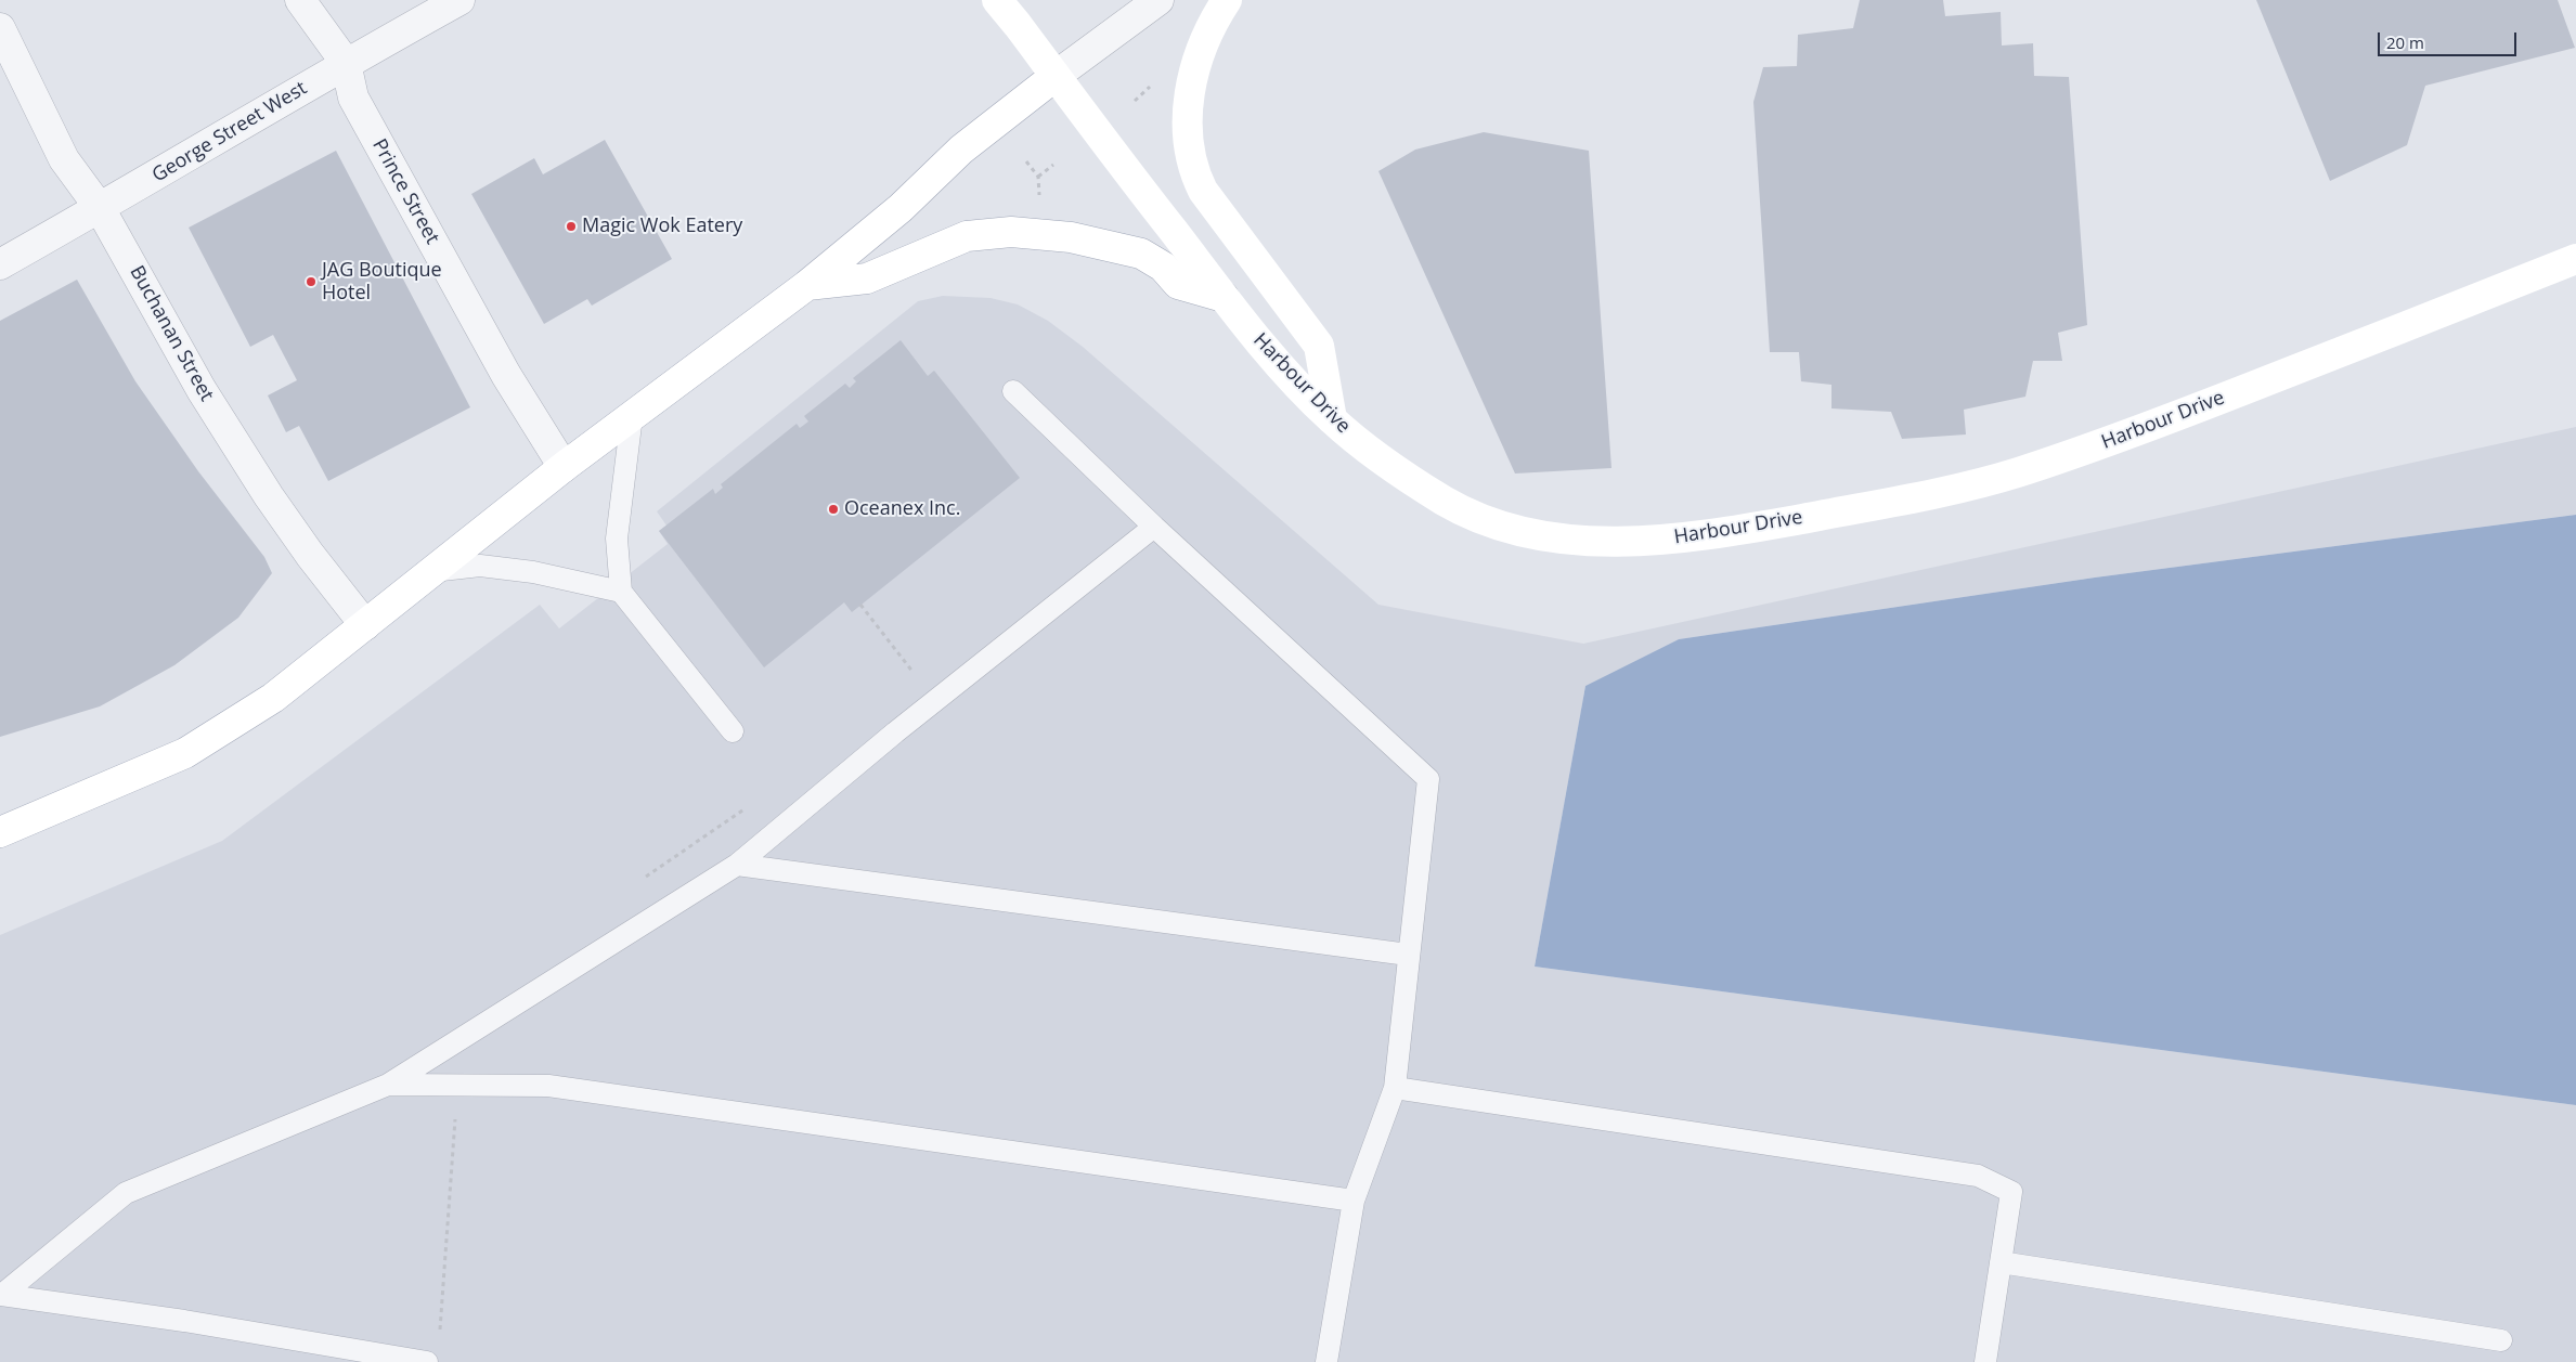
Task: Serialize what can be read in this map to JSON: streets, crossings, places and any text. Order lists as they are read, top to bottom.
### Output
{
  "streets": {
    "main road": ["Harbour Drive"],
    "street": ["George Street West", "Prince Street", "Buchanan Street"]
  },
  "crossings": [
    ["George Street West", "Prince Street"],
    ["George Street West", "Buchanan Street"]
  ],
  "places": ["Magic Wok Eatery", "JAG Boutique Hotel", "Oceanex Inc."],
  "scale_bar": "20 m"
}
